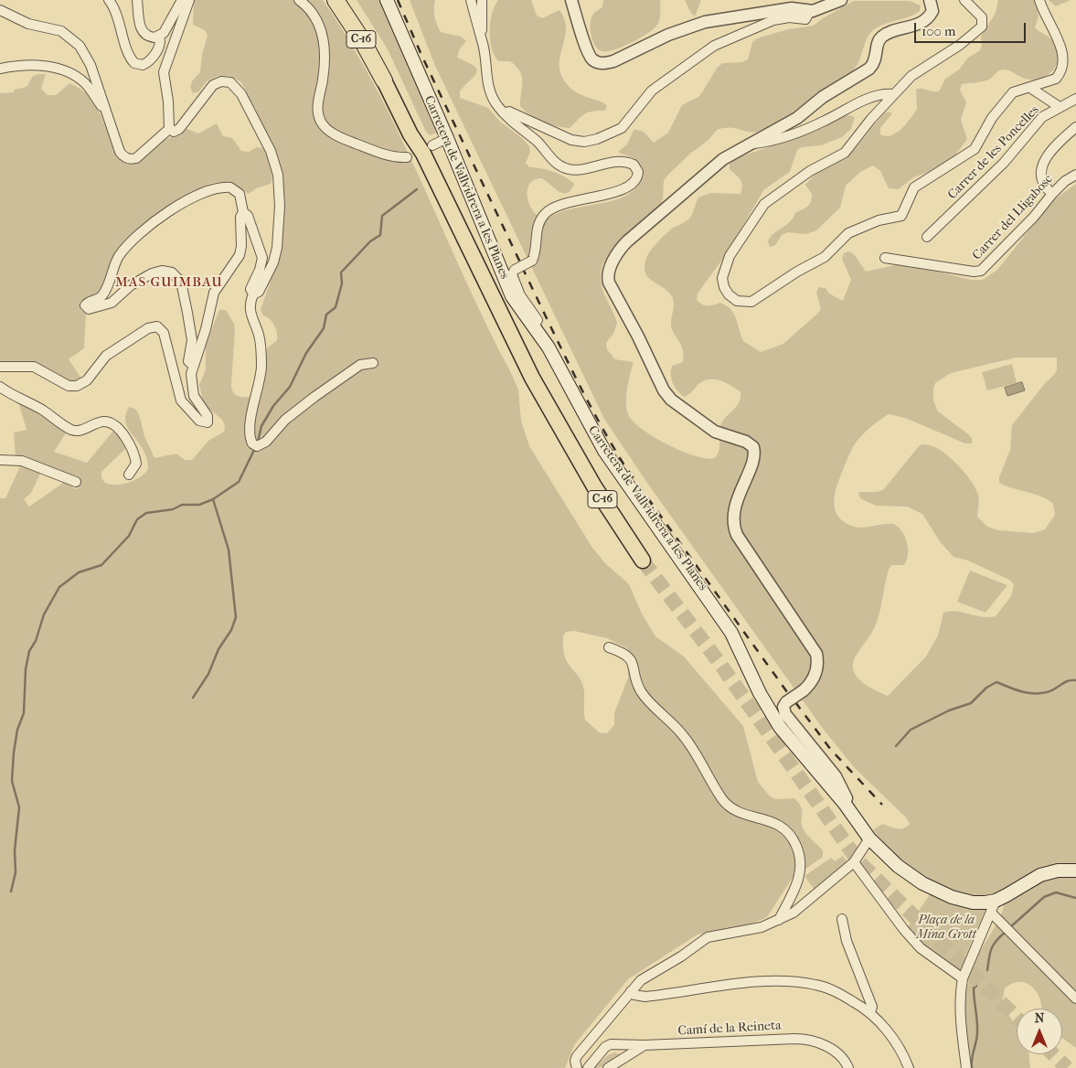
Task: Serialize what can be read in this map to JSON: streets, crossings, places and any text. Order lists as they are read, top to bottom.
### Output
{
  "streets": {
    "highway": ["C-16"],
    "main road": ["Carretera de Vallvidrera a les Planes"],
    "street": ["Carrer de les Poncelles", "Carrer del Lligabosc", "Camí de la Reineta"]
  },
  "districts": ["MAS GUIMBAU"],
  "parks": ["Plaça de la Mina Grott"],
  "scale_bar": "100 m",
  "north": "top"
}
